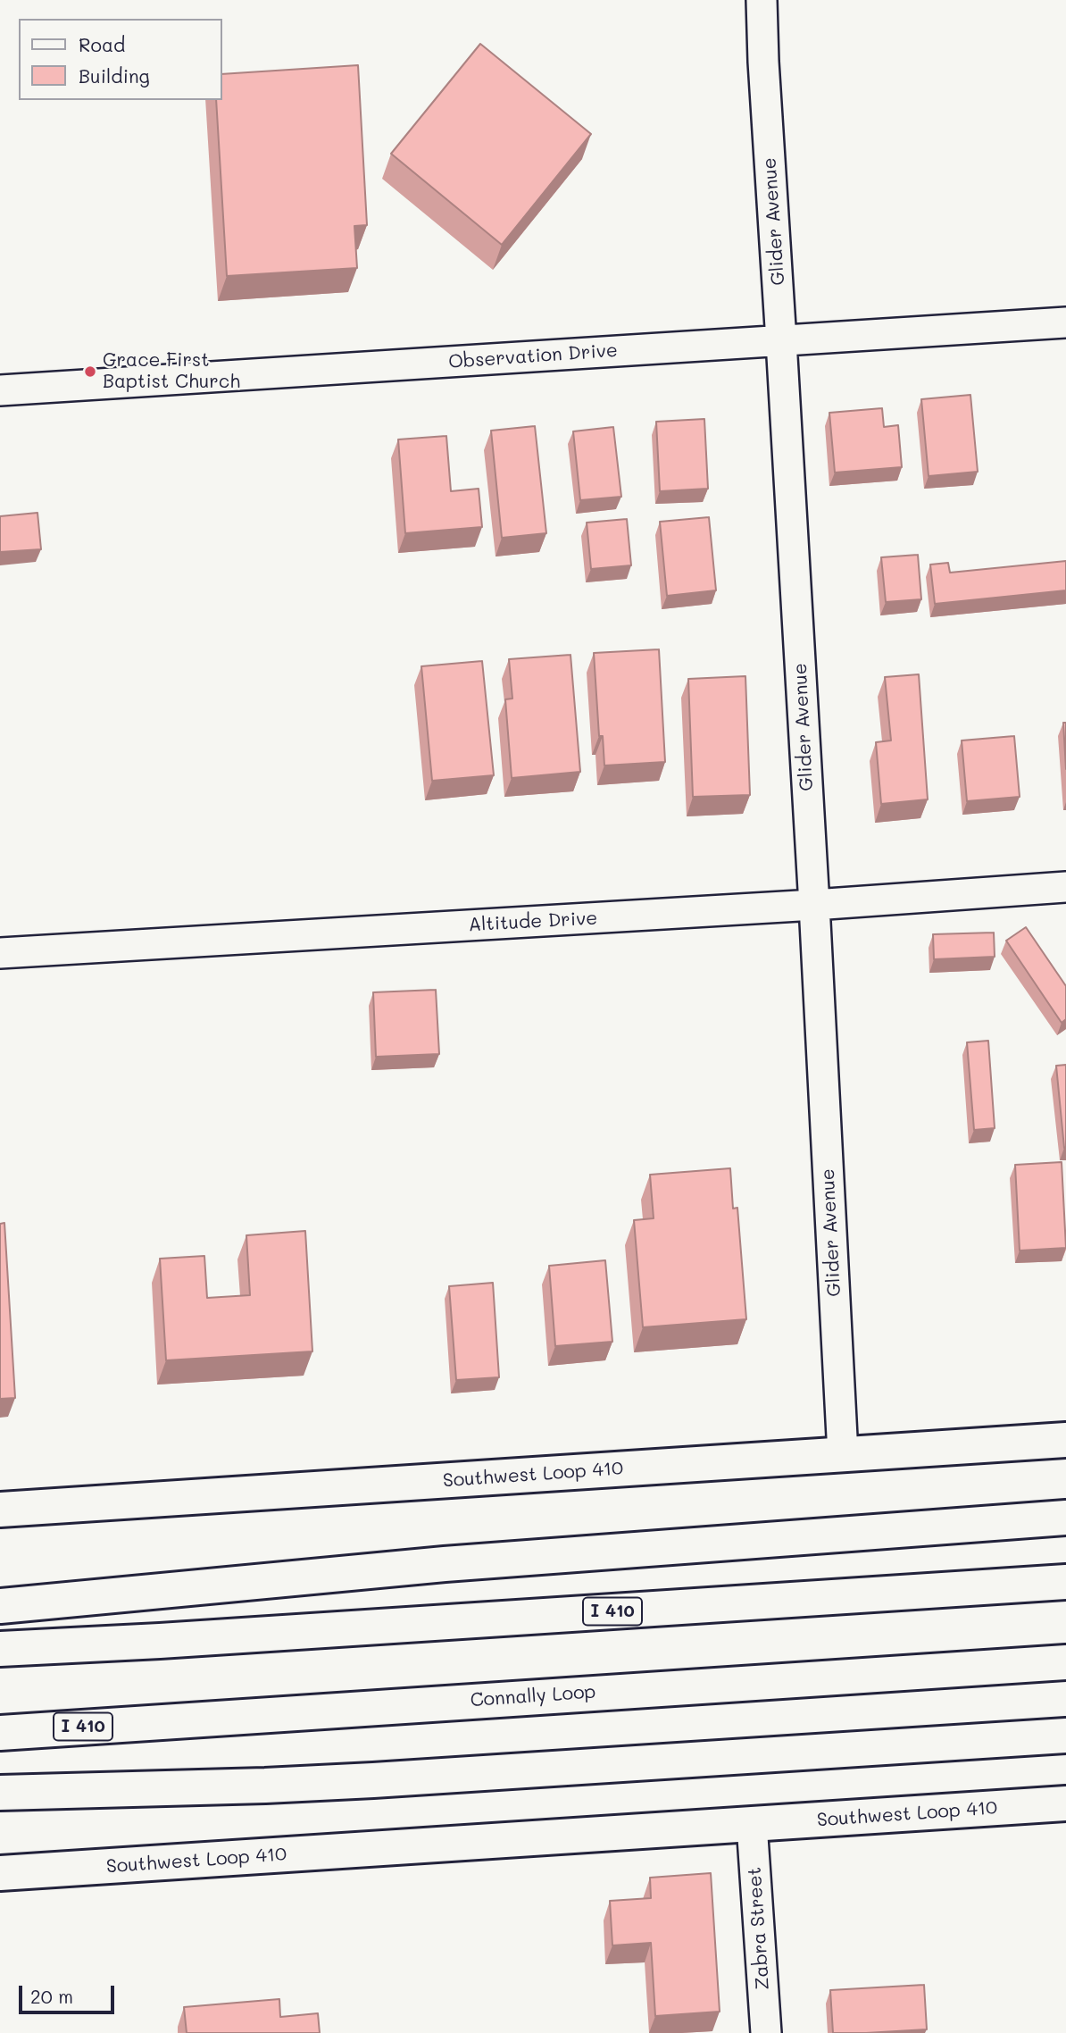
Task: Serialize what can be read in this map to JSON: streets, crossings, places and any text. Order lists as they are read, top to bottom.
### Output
{
  "streets": {
    "main road": ["Southwest Loop 410", "I 410", "Connally Loop"],
    "street": [
      "Glider Avenue",
      "Observation Drive",
      "Altitude Drive",
      "Zabra Street"
    ]
  },
  "crossings": [
    ["Glider Avenue", "Observation Drive"],
    ["Glider Avenue", "Altitude Drive"],
    ["Glider Avenue", "Southwest Loop 410"],
    ["Southwest Loop 410", "Zabra Street"]
  ],
  "places": ["Grace First Baptist Church"],
  "legend": ["Road", "Building"],
  "scale_bar": "20 m"
}
